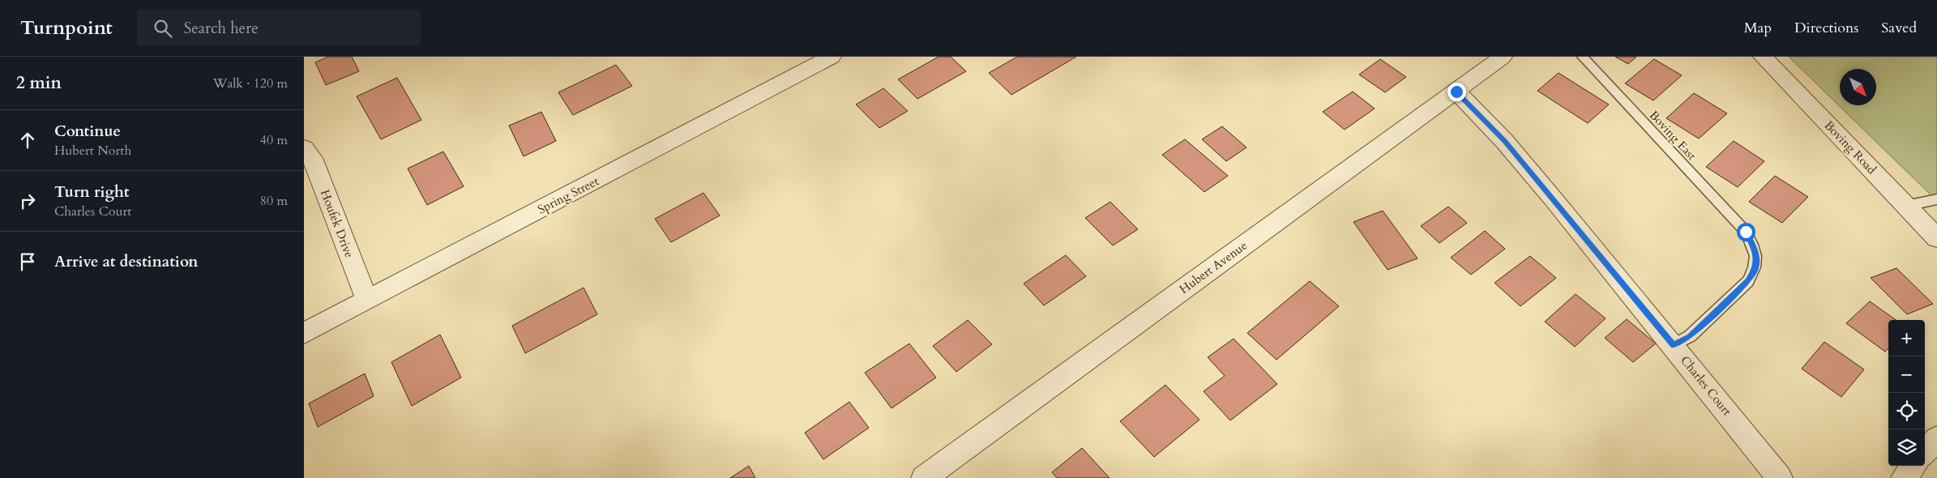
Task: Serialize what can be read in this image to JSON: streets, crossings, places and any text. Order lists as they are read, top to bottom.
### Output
{
  "streets": {
    "street": [
      "Boving Road",
      "Spring Street",
      "Houfek Drive",
      "Hubert Avenue",
      "Charles Court"
    ],
    "lane": ["Boving East"]
  },
  "crossings": [
    ["Boving East", "Charles Court"],
    ["Spring Street", "Houfek Drive"],
    ["Hubert Avenue", "Charles Court"]
  ],
  "north": "bottom right",
  "page": {
    "header": "Turnpoint",
    "search": "Search here",
    "nav": ["Map", "Directions", "Saved"],
    "heading": ["2 min", "Walk · 120 m"],
    "list": [
      ["Continue", "Hubert North", "40 m"],
      ["Turn right", "Charles Court", "80 m"],
      "Arrive at destination"
    ],
    "map_buttons": ["+", "−"]
  }
}
